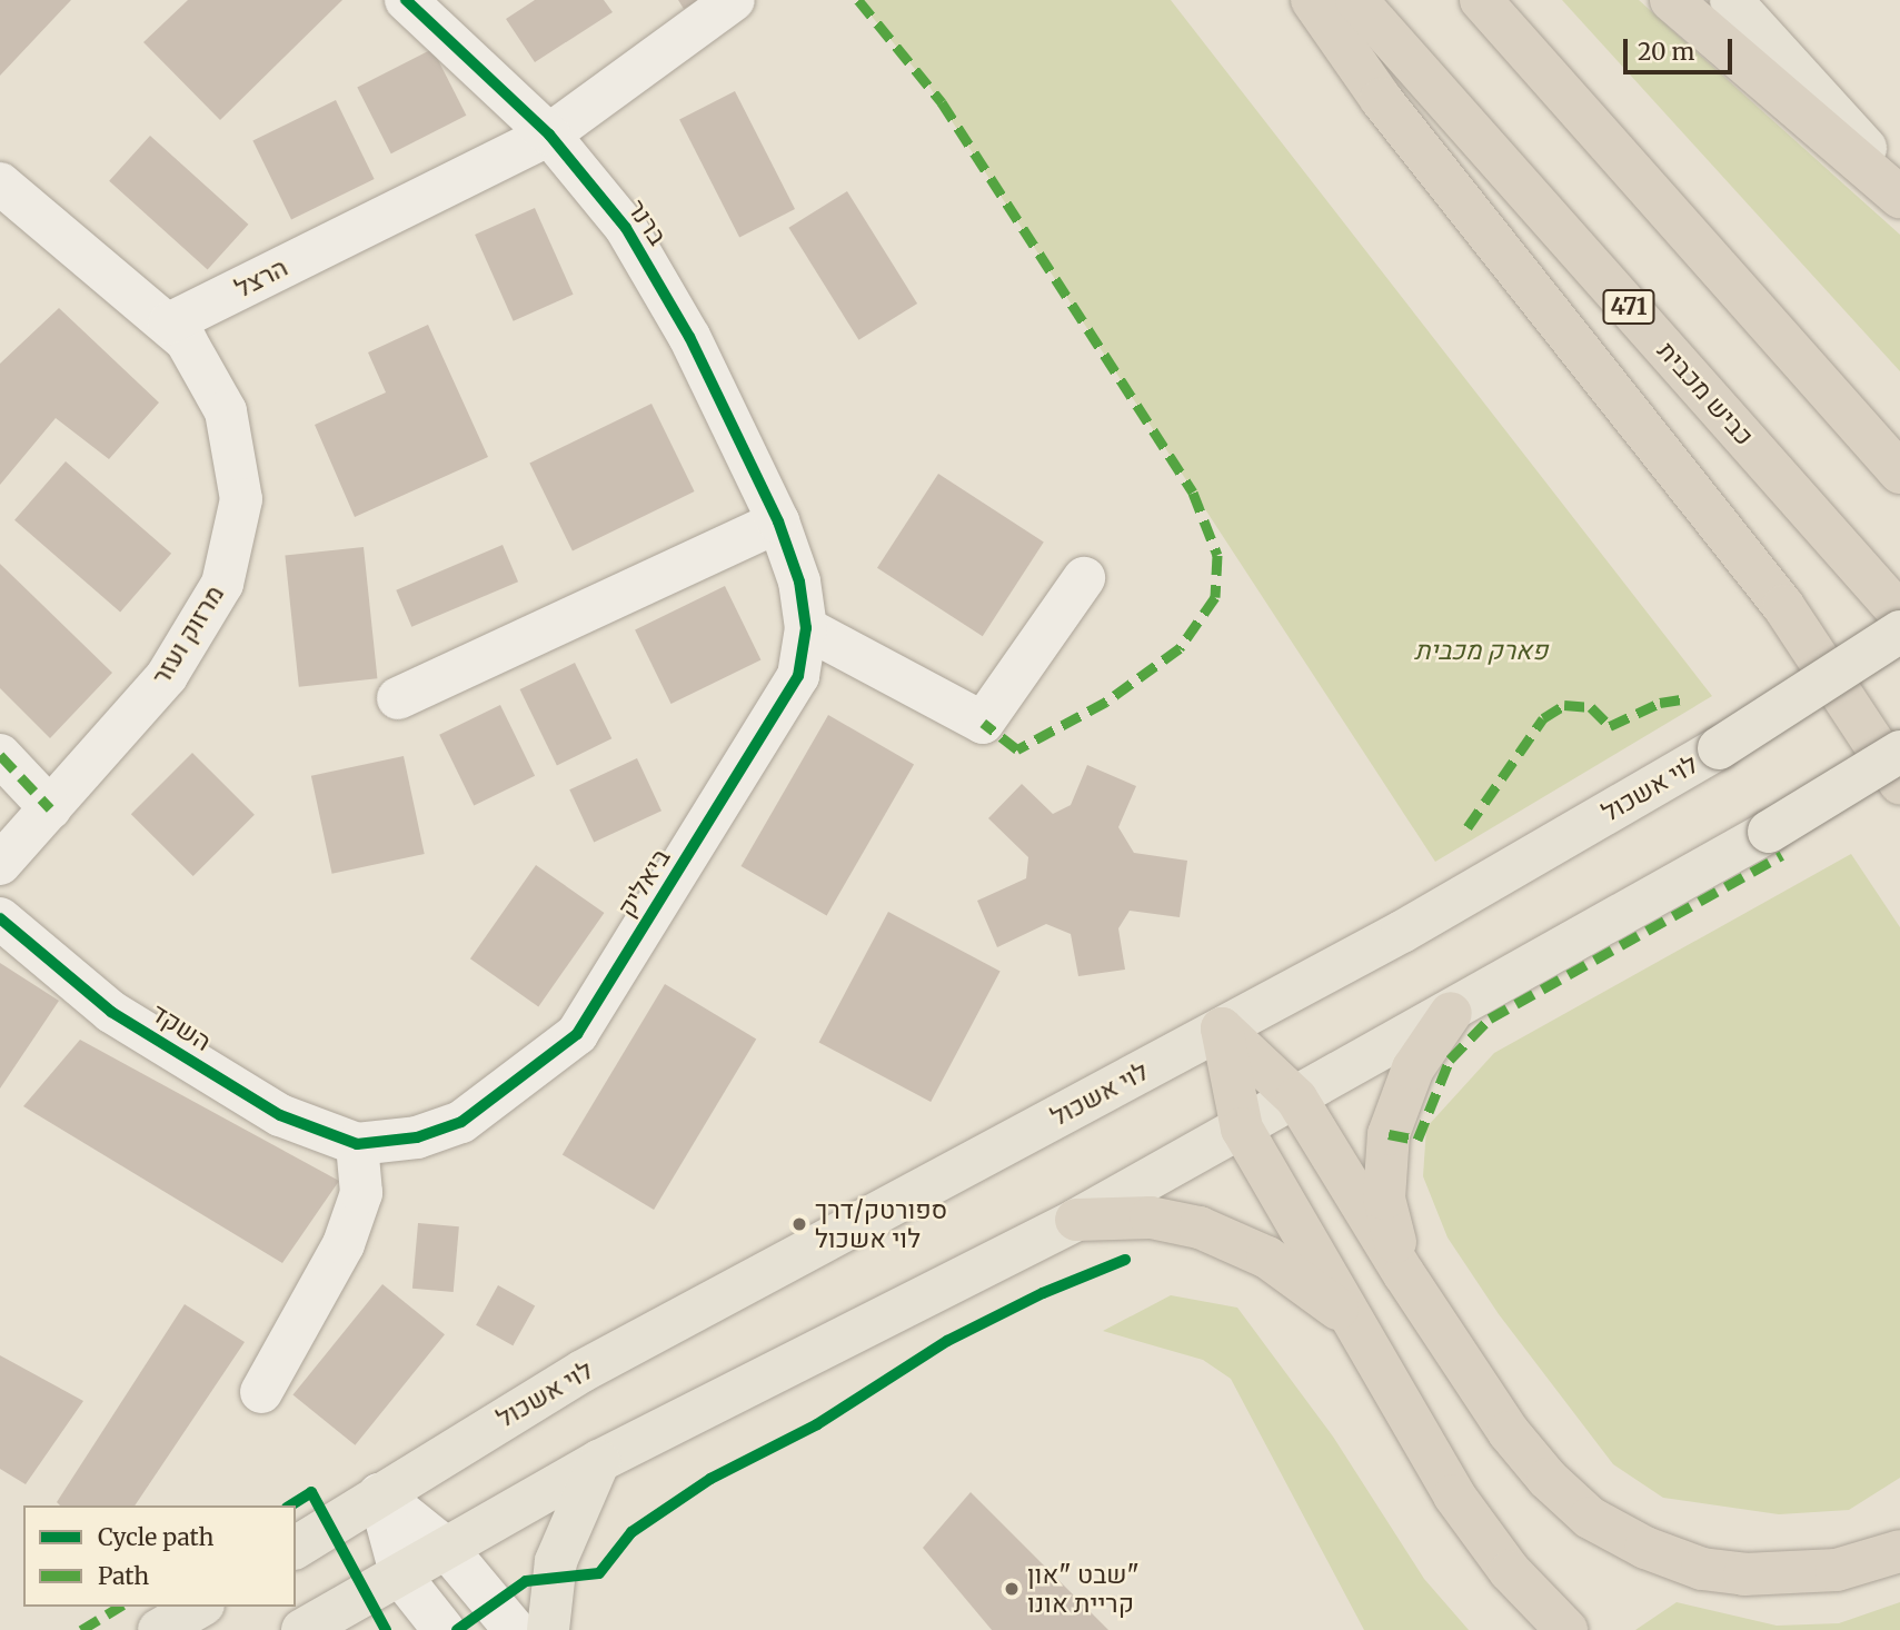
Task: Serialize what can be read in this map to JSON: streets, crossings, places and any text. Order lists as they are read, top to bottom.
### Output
{
  "streets": {
    "highway": ["471", "כביש מכבית"],
    "main road": ["לוי אשכול"],
    "street": [
      "ברנר",
      "הרצל",
      "מרזוק ועזר",
      "ביאליק",
      "השקד"
    ]
  },
  "crossings": [
    ["ברנר", "הרצל"],
    ["ברנר", "ביאליק"],
    ["הרצל", "מרזוק ועזר"],
    ["ביאליק", "השקד"]
  ],
  "parks": ["פארק מכבית"],
  "places": ["ספורטק/דרך לוי אשכול", "שבט \"און\" קריית אונו"],
  "legend": ["Cycle path", "Path"],
  "scale_bar": "20 m"
}
